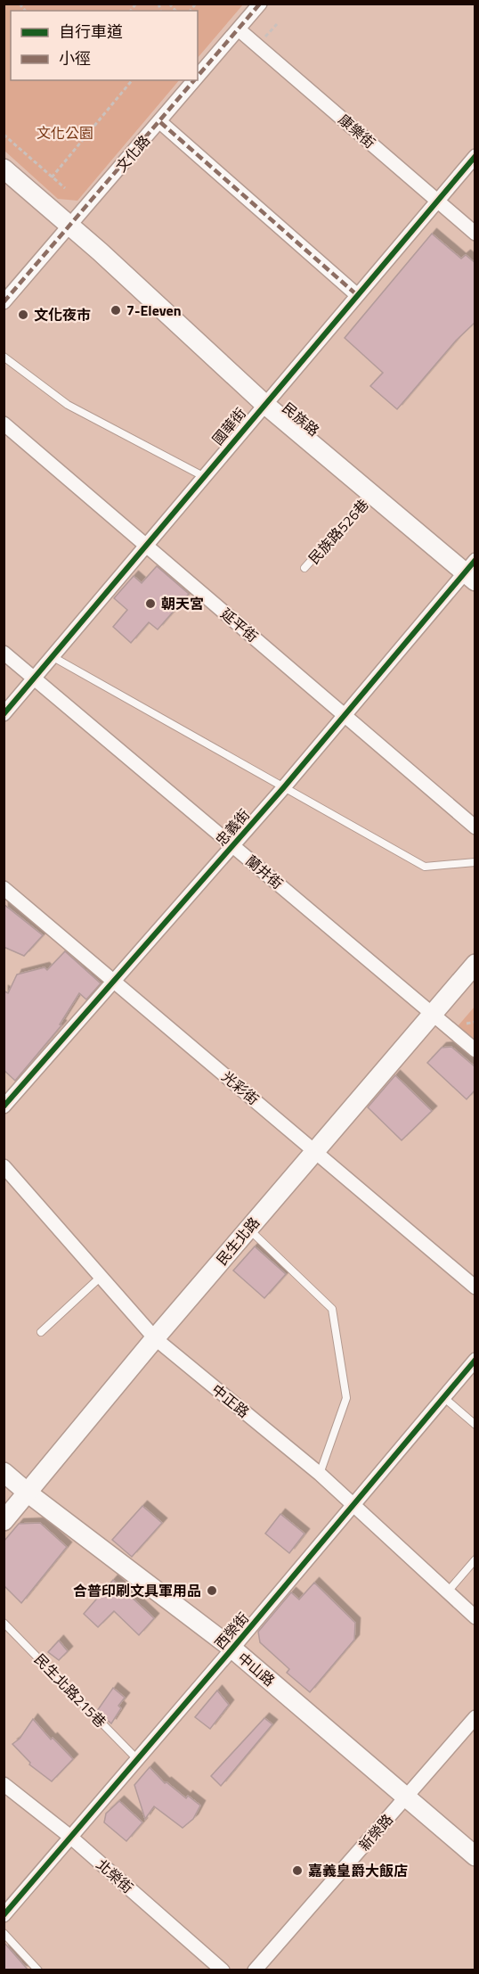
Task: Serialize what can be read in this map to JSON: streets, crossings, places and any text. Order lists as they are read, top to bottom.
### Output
{
  "streets": {
    "main road": ["民族路", "民生北路", "中山路"],
    "street": [
      "康樂街",
      "文化路",
      "國華街",
      "延平街",
      "忠義街",
      "蘭井街",
      "光彩街",
      "中正路",
      "西榮街",
      "新榮路",
      "北榮街"
    ],
    "lane": ["民族路526巷", "民生北路215巷"]
  },
  "crossings": [
    ["康樂街", "文化路"],
    ["康樂街", "國華街"],
    ["文化路", "民族路"],
    ["民族路", "國華街"],
    ["民族路", "民族路526巷"],
    ["民族路", "忠義街"],
    ["國華街", "延平街"],
    ["國華街", "蘭井街"],
    ["延平街", "忠義街"],
    ["忠義街", "蘭井街"],
    ["忠義街", "光彩街"],
    ["蘭井街", "民生北路"],
    ["光彩街", "民生北路"],
    ["民生北路", "中正路"],
    ["民生北路", "中山路"],
    ["中正路", "西榮街"],
    ["西榮街", "中山路"],
    ["西榮街", "民生北路215巷"],
    ["西榮街", "北榮街"],
    ["中山路", "新榮路"]
  ],
  "parks": ["文化公園"],
  "places": [
    "7-Eleven",
    "文化夜市",
    "朝天宮",
    "合普印刷文具軍用品",
    "嘉義皇爵大飯店"
  ],
  "legend": ["自行車道", "小徑"]
}
